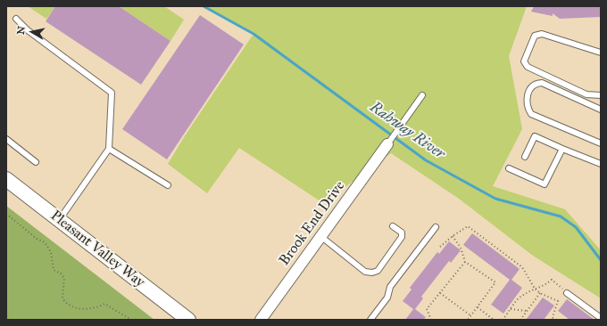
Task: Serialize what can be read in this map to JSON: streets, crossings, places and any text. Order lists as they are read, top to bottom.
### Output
{
  "streets": {
    "main road": ["Pleasant Valley Way"],
    "street": ["Brook End Drive"]
  },
  "water": ["Rahway River"],
  "north": "left"
}
